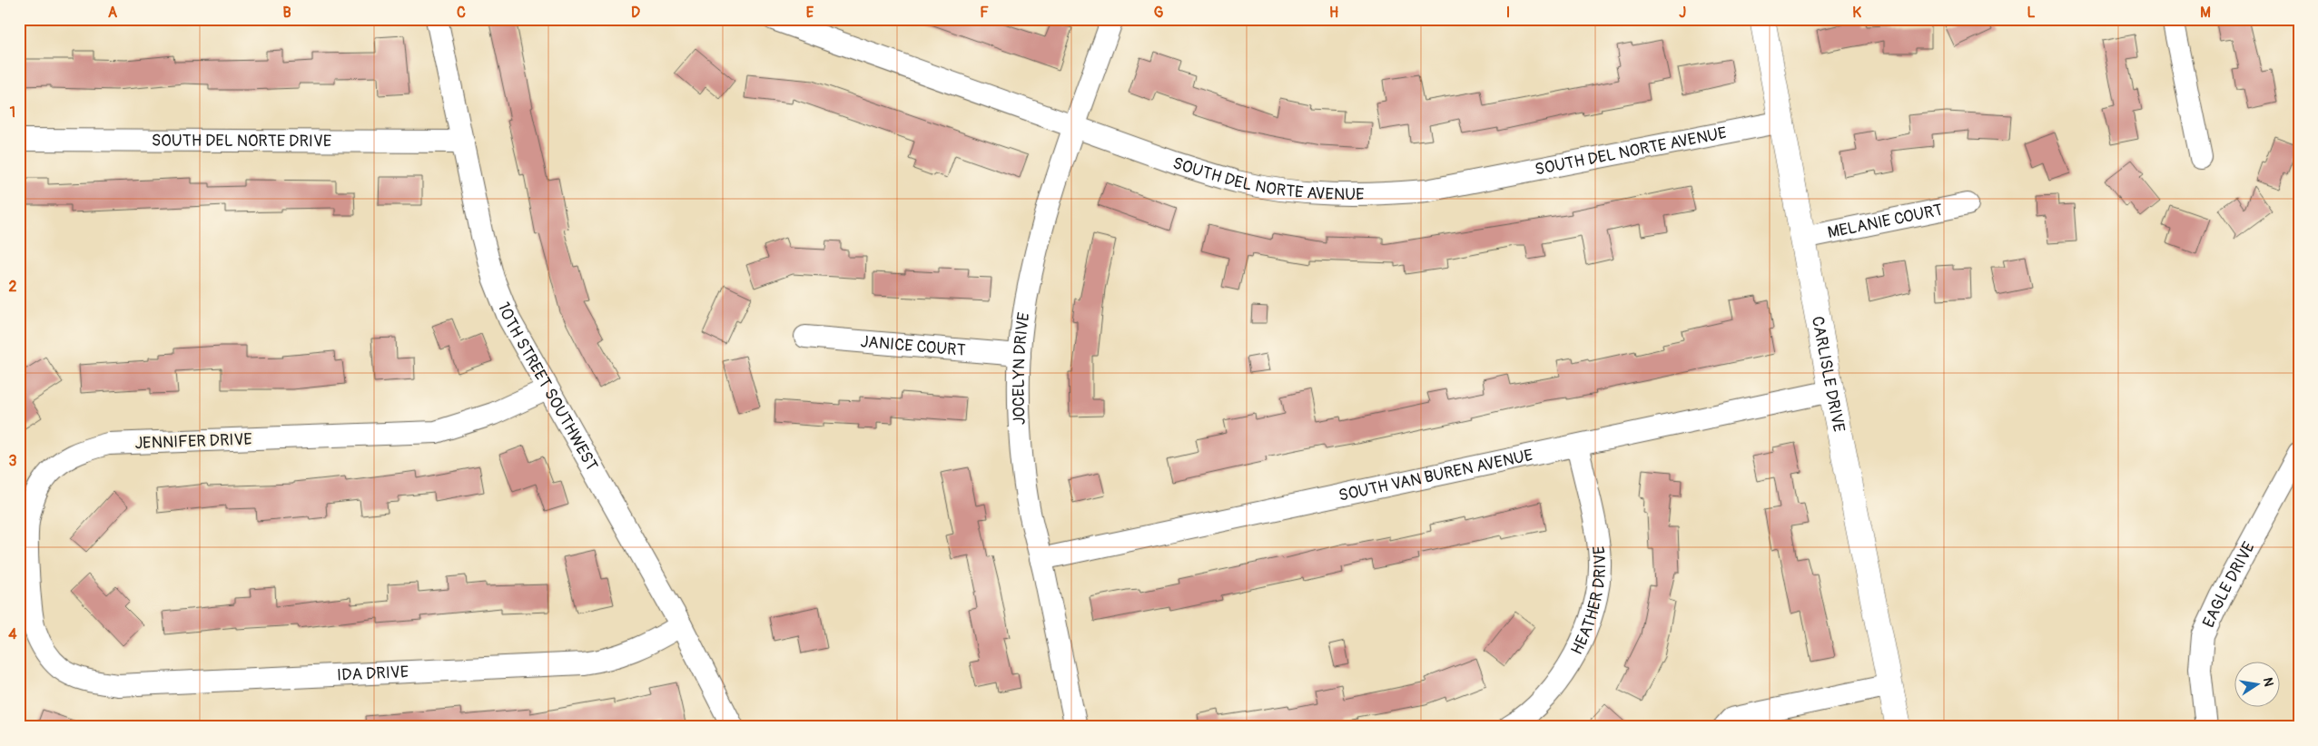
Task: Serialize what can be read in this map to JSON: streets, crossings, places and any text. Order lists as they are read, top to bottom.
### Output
{
  "streets": {
    "street": [
      "SOUTH DEL NORTE DRIVE",
      "SOUTH DEL NORTE AVENUE",
      "MELANIE COURT",
      "JANICE COURT",
      "JOCELYN DRIVE",
      "CARLISLE DRIVE",
      "10TH STREET SOUTHWEST",
      "JENNIFER DRIVE",
      "SOUTH VAN BUREN AVENUE",
      "EAGLE DRIVE",
      "HEATHER DRIVE",
      "IDA DRIVE"
    ]
  },
  "crossings": [
    ["SOUTH DEL NORTE DRIVE", "10TH STREET SOUTHWEST"],
    ["SOUTH DEL NORTE AVENUE", "JOCELYN DRIVE"],
    ["SOUTH DEL NORTE AVENUE", "CARLISLE DRIVE"],
    ["MELANIE COURT", "CARLISLE DRIVE"],
    ["JANICE COURT", "JOCELYN DRIVE"],
    ["JOCELYN DRIVE", "SOUTH VAN BUREN AVENUE"],
    ["CARLISLE DRIVE", "SOUTH VAN BUREN AVENUE"],
    ["10TH STREET SOUTHWEST", "JENNIFER DRIVE"],
    ["10TH STREET SOUTHWEST", "IDA DRIVE"],
    ["JENNIFER DRIVE", "IDA DRIVE"],
    ["SOUTH VAN BUREN AVENUE", "HEATHER DRIVE"]
  ],
  "north": "right",
  "grid": {
    "columns": [
      "A",
      "B",
      "C",
      "D",
      "E",
      "F",
      "G",
      "H",
      "I",
      "J",
      "K",
      "L",
      "M"
    ],
    "rows": [
      "1",
      "2",
      "3",
      "4"
    ]
  }
}
